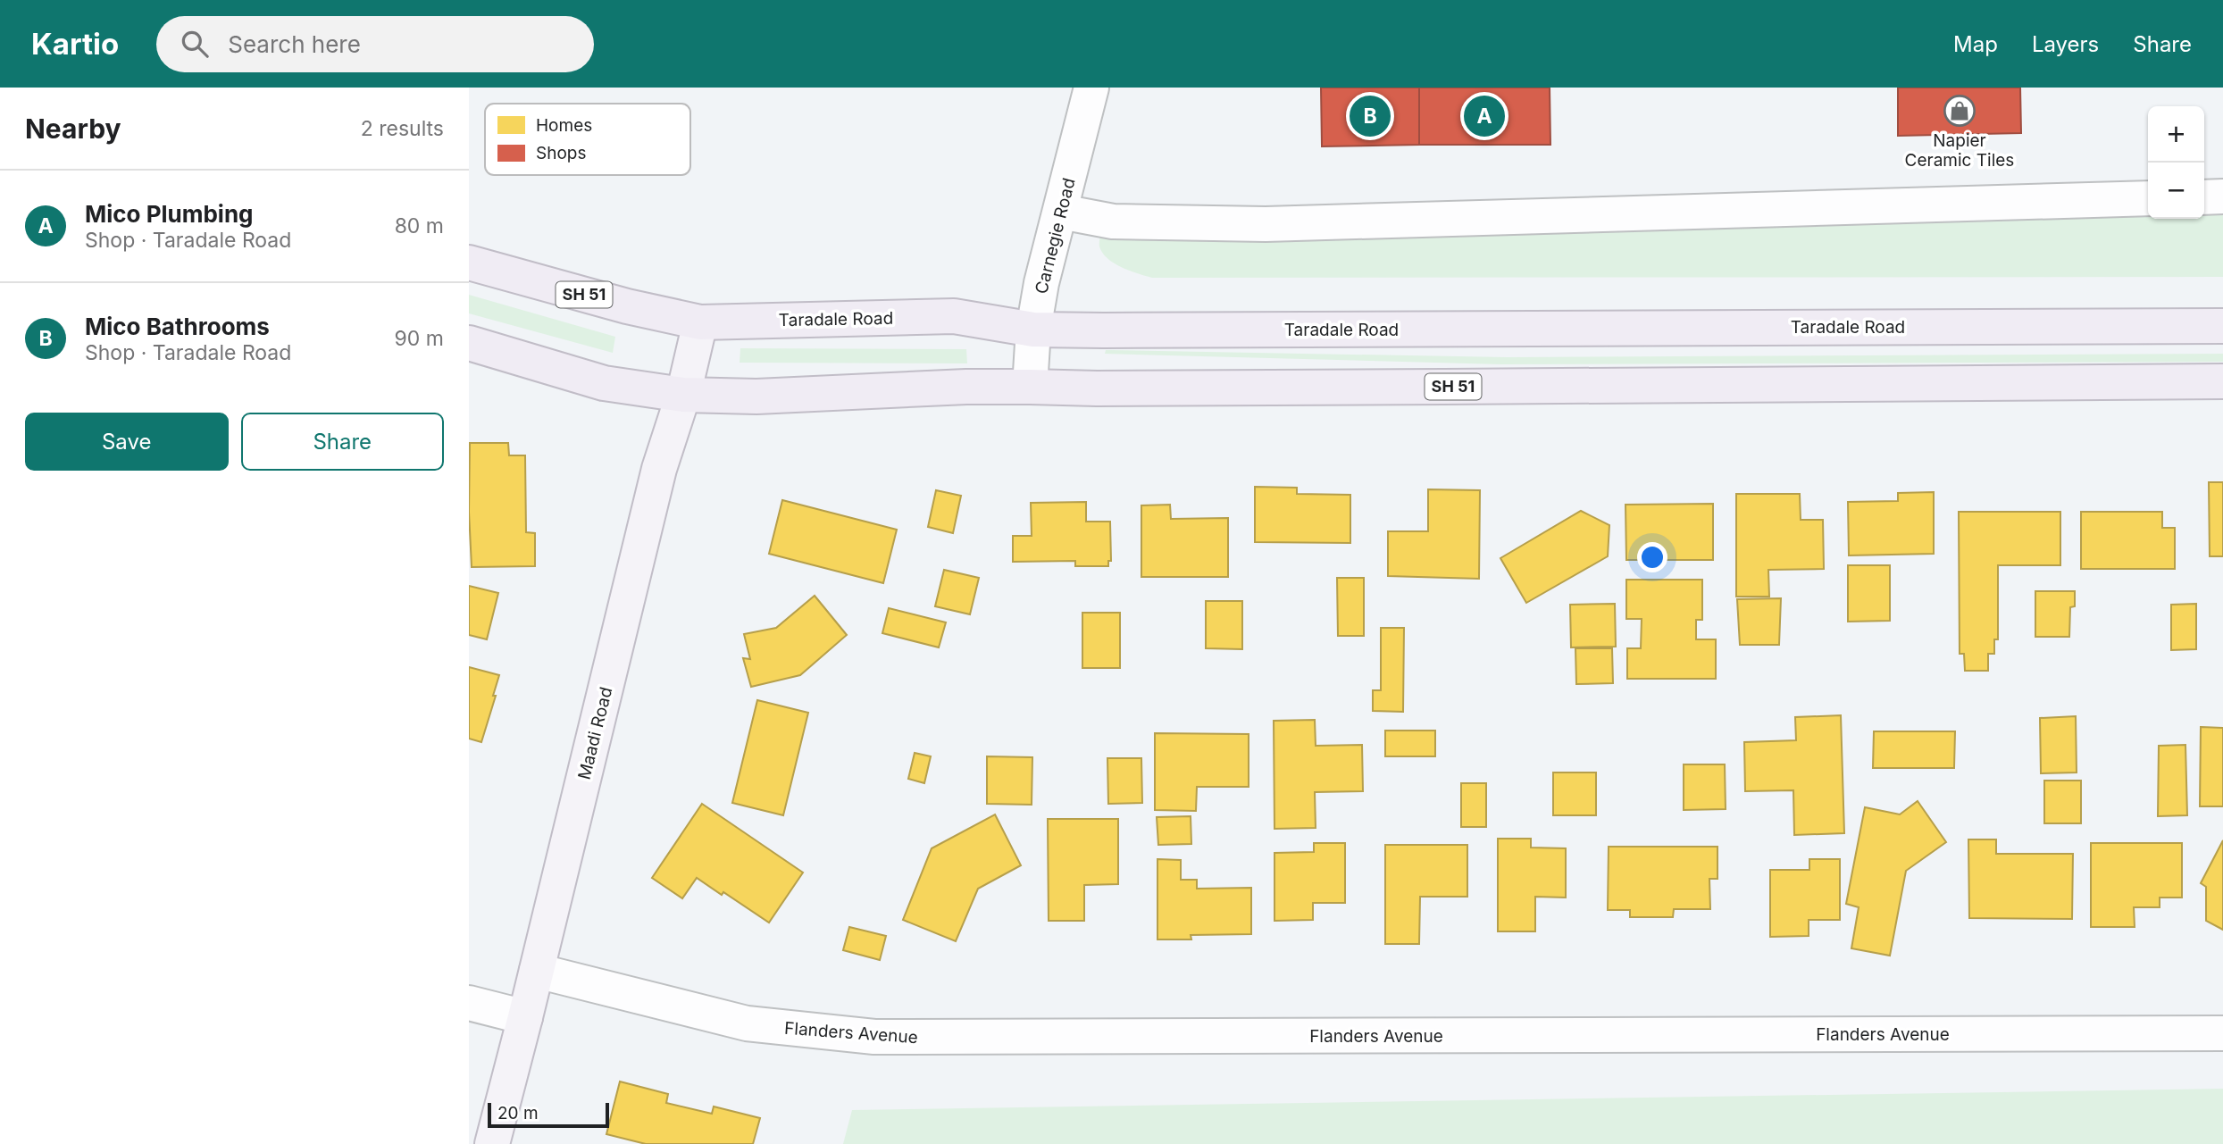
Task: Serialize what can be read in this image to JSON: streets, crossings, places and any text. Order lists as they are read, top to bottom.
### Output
{
  "streets": {
    "highway": ["SH 51", "Taradale Road"],
    "main road": ["Maadi Road"],
    "street": ["Carnegie Road", "Flanders Avenue"]
  },
  "crossings": [
    ["Carnegie Road", "SH 51"],
    ["Carnegie Road", "Taradale Road"],
    ["SH 51", "Maadi Road"],
    ["Taradale Road", "Maadi Road"],
    ["Maadi Road", "Flanders Avenue"]
  ],
  "places": {
    "shop": ["Napier Ceramic Tiles"]
  },
  "legend": ["Homes", "Shops"],
  "scale_bar": "20 m",
  "page": {
    "header": "Kartio",
    "search": "Search here",
    "nav": ["Map", "Layers", "Share"],
    "heading": ["Nearby", "2 results"],
    "pins": ["A", "B"],
    "map_buttons": ["+", "−"],
    "list": [
      {
        "mark": "A",
        "name": "Mico Plumbing",
        "note": "Shop · Taradale Road",
        "value": "80 m"
      },
      {
        "mark": "B",
        "name": "Mico Bathrooms",
        "note": "Shop · Taradale Road",
        "value": "90 m"
      }
    ],
    "buttons": ["Save", "Share"],
    "scale": "20 m"
  }
}
